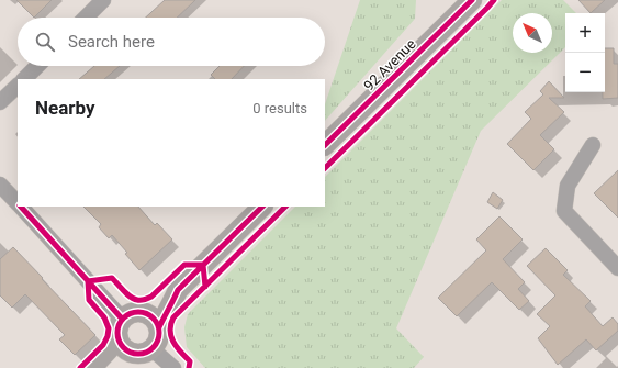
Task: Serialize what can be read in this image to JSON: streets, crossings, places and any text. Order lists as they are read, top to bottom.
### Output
{
  "streets": {
    "main road": ["92 Avenue"]
  },
  "north": "top left",
  "page": {
    "map_buttons": ["+", "−"],
    "search": "Search here",
    "heading": ["Nearby", "0 results"]
  }
}
